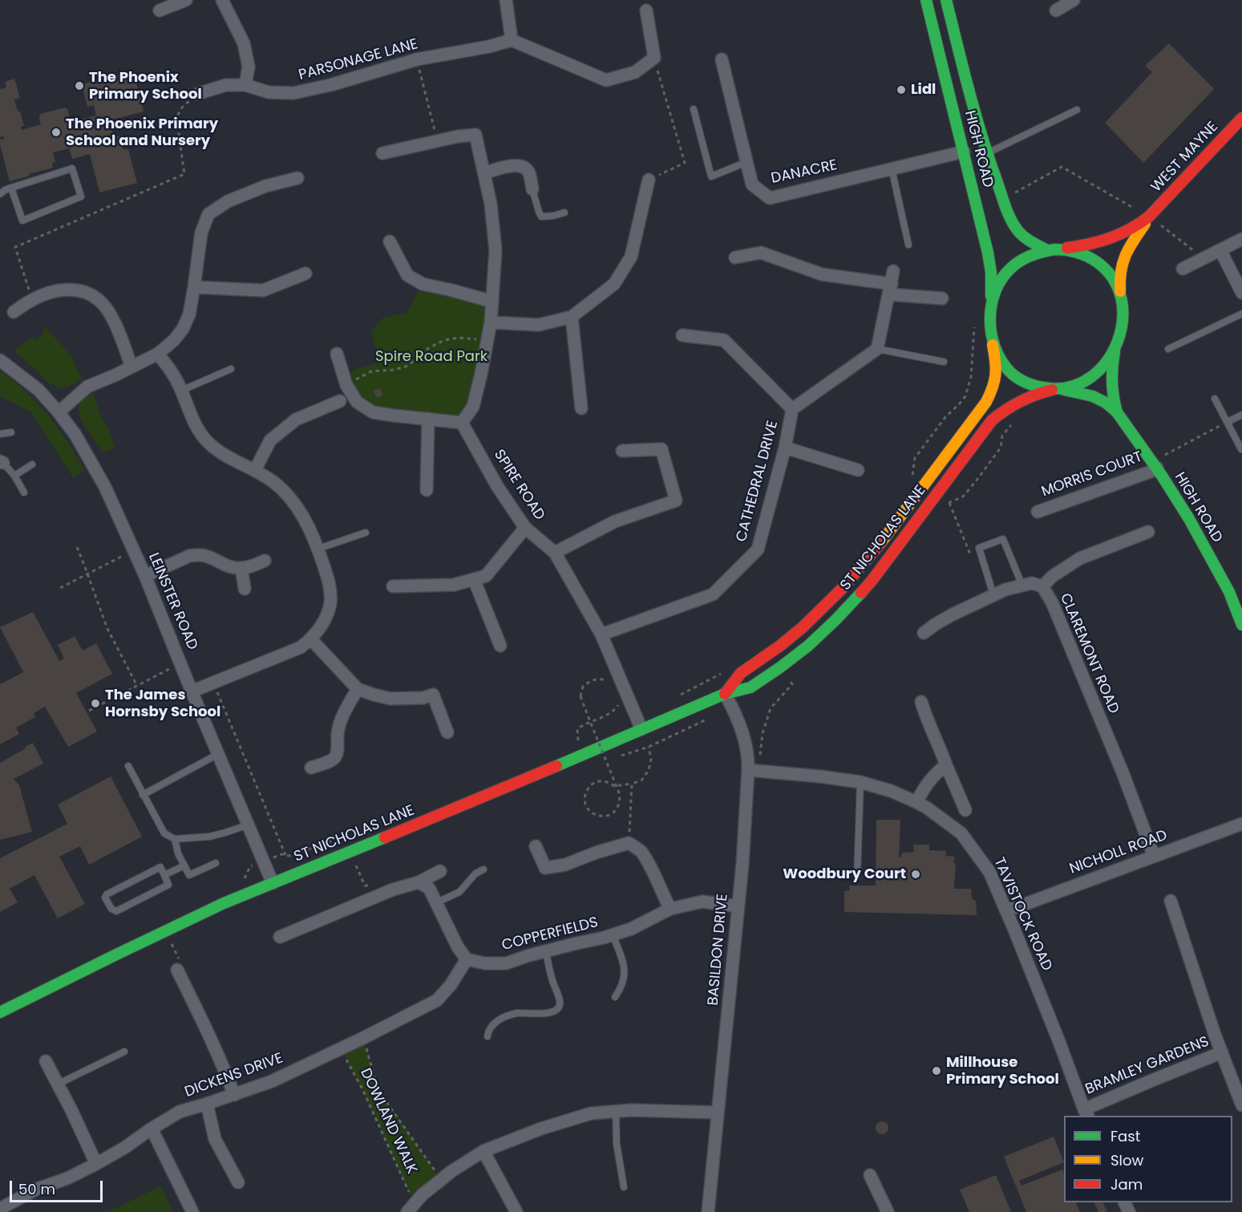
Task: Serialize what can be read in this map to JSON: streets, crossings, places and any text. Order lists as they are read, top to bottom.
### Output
{
  "streets": {
    "main road": ["HIGH ROAD", "WEST MAYNE", "ST NICHOLAS LANE"],
    "street": [
      "PARSONAGE LANE",
      "DANACRE",
      "MORRIS COURT",
      "CATHEDRAL DRIVE",
      "SPIRE ROAD",
      "LEINSTER ROAD",
      "CLAREMONT ROAD",
      "NICHOLL ROAD",
      "TAVISTOCK ROAD",
      "COPPERFIELDS",
      "BASILDON DRIVE",
      "BRAMLEY GARDENS",
      "DICKENS DRIVE"
    ],
    "path": ["DOWLAND WALK"]
  },
  "crossings": [
    ["HIGH ROAD", "WEST MAYNE"],
    ["HIGH ROAD", "DANACRE"],
    ["HIGH ROAD", "MORRIS COURT"],
    ["HIGH ROAD", "ST NICHOLAS LANE"],
    ["WEST MAYNE", "ST NICHOLAS LANE"],
    ["CATHEDRAL DRIVE", "SPIRE ROAD"],
    ["SPIRE ROAD", "ST NICHOLAS LANE"],
    ["ST NICHOLAS LANE", "LEINSTER ROAD"],
    ["ST NICHOLAS LANE", "BASILDON DRIVE"],
    ["CLAREMONT ROAD", "NICHOLL ROAD"],
    ["NICHOLL ROAD", "TAVISTOCK ROAD"],
    ["TAVISTOCK ROAD", "BASILDON DRIVE"],
    ["TAVISTOCK ROAD", "BRAMLEY GARDENS"],
    ["COPPERFIELDS", "BASILDON DRIVE"],
    ["COPPERFIELDS", "DICKENS DRIVE"],
    ["DICKENS DRIVE", "DOWLAND WALK"]
  ],
  "parks": ["Spire Road Park"],
  "places": [
    "The Phoenix Primary School",
    "Lidl",
    "The Phoenix Primary School and Nursery",
    "The James Hornsby School",
    "Woodbury Court",
    "Millhouse Primary School"
  ],
  "legend": ["Fast", "Slow", "Jam"],
  "scale_bar": "50 m"
}
